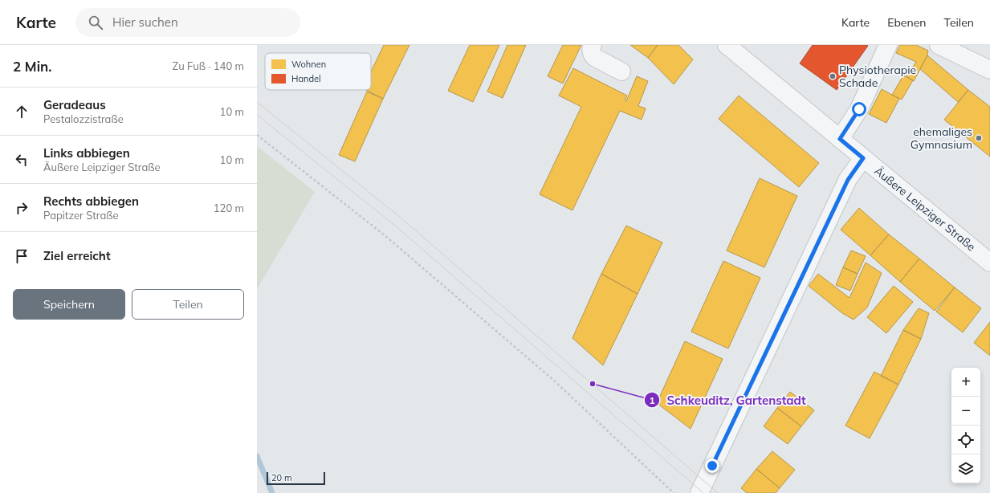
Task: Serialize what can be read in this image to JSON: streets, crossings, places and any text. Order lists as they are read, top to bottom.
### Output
{
  "streets": {
    "street": ["Äußere Leipziger Straße"]
  },
  "places": ["Physiotherapie Schade", "ehemaliges Gymnasium", "Schkeuditz, Gartenstadt"],
  "legend": ["Wohnen", "Handel"],
  "scale_bar": "20 m",
  "page": {
    "header": "Karte",
    "search": "Hier suchen",
    "nav": ["Karte", "Ebenen", "Teilen"],
    "heading": ["2 Min.", "Zu Fuß · 140 m"],
    "list": [
      ["Geradeaus", "Pestalozzistraße", "10 m"],
      ["Links abbiegen", "Äußere Leipziger Straße", "10 m"],
      ["Rechts abbiegen", "Papitzer Straße", "120 m"],
      "Ziel erreicht"
    ],
    "buttons": ["Speichern", "Teilen"],
    "map_buttons": ["+", "−"],
    "scale": "20 m"
  }
}
